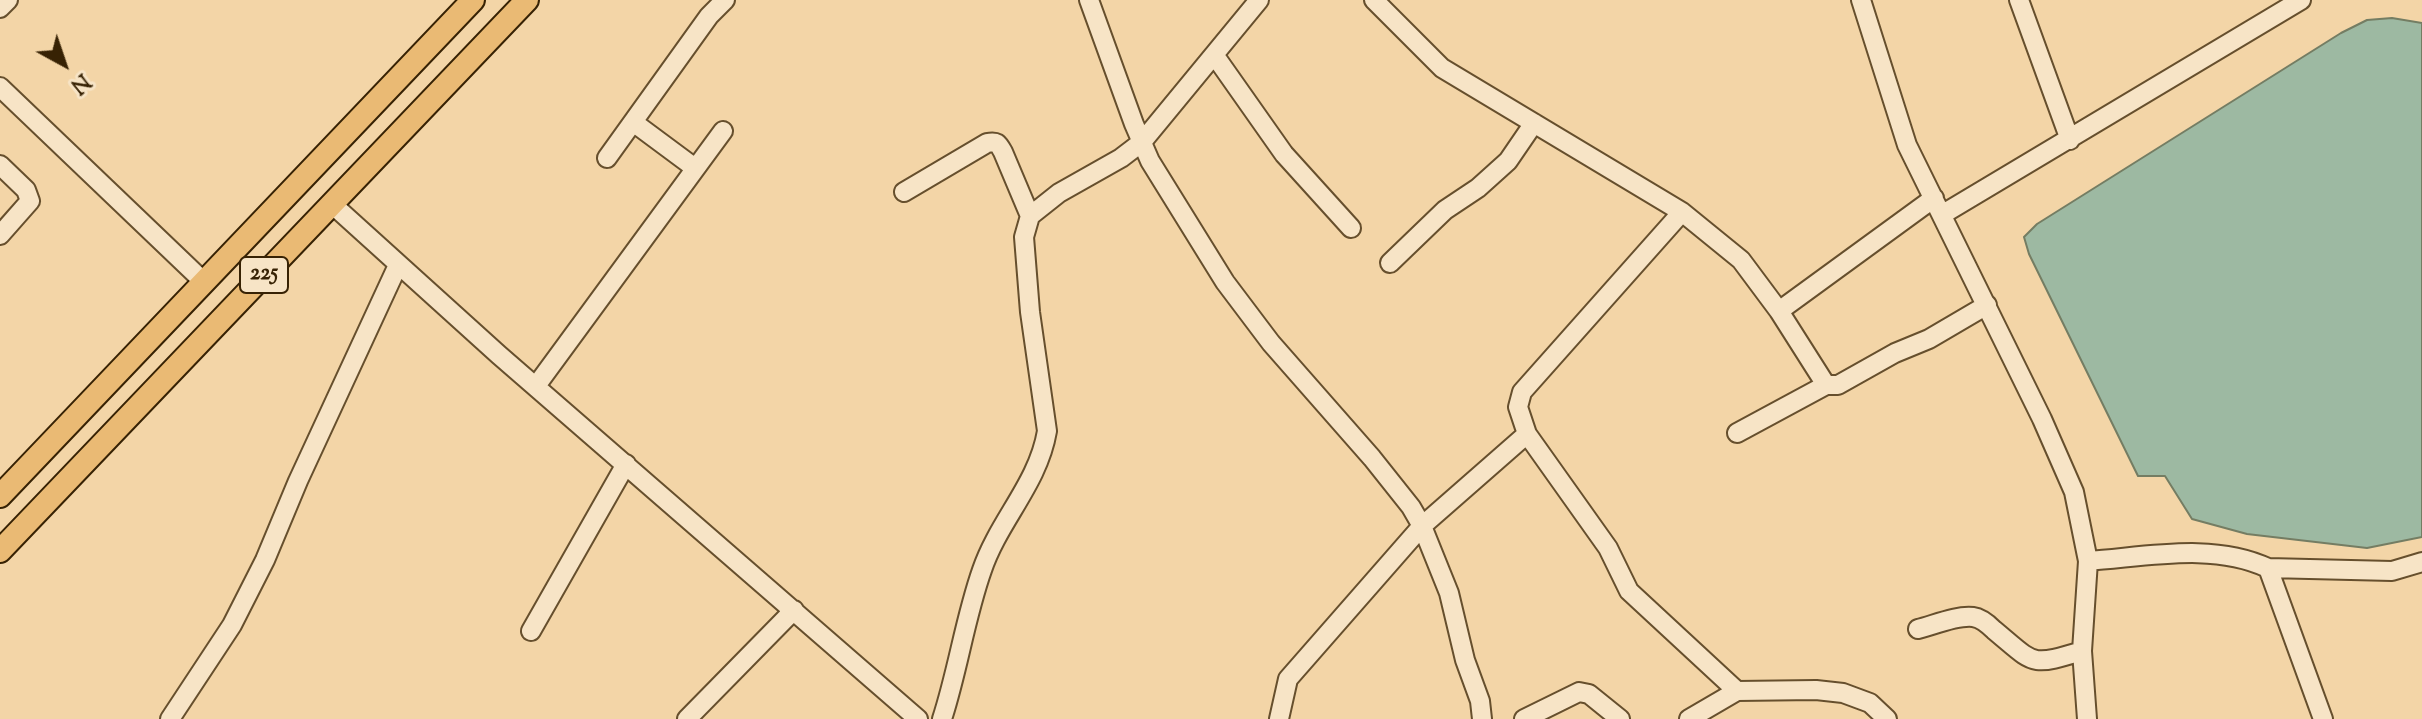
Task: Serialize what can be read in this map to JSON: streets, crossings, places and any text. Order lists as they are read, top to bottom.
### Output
{
  "streets": {
    "main road": ["225"]
  },
  "north": "bottom right"
}
